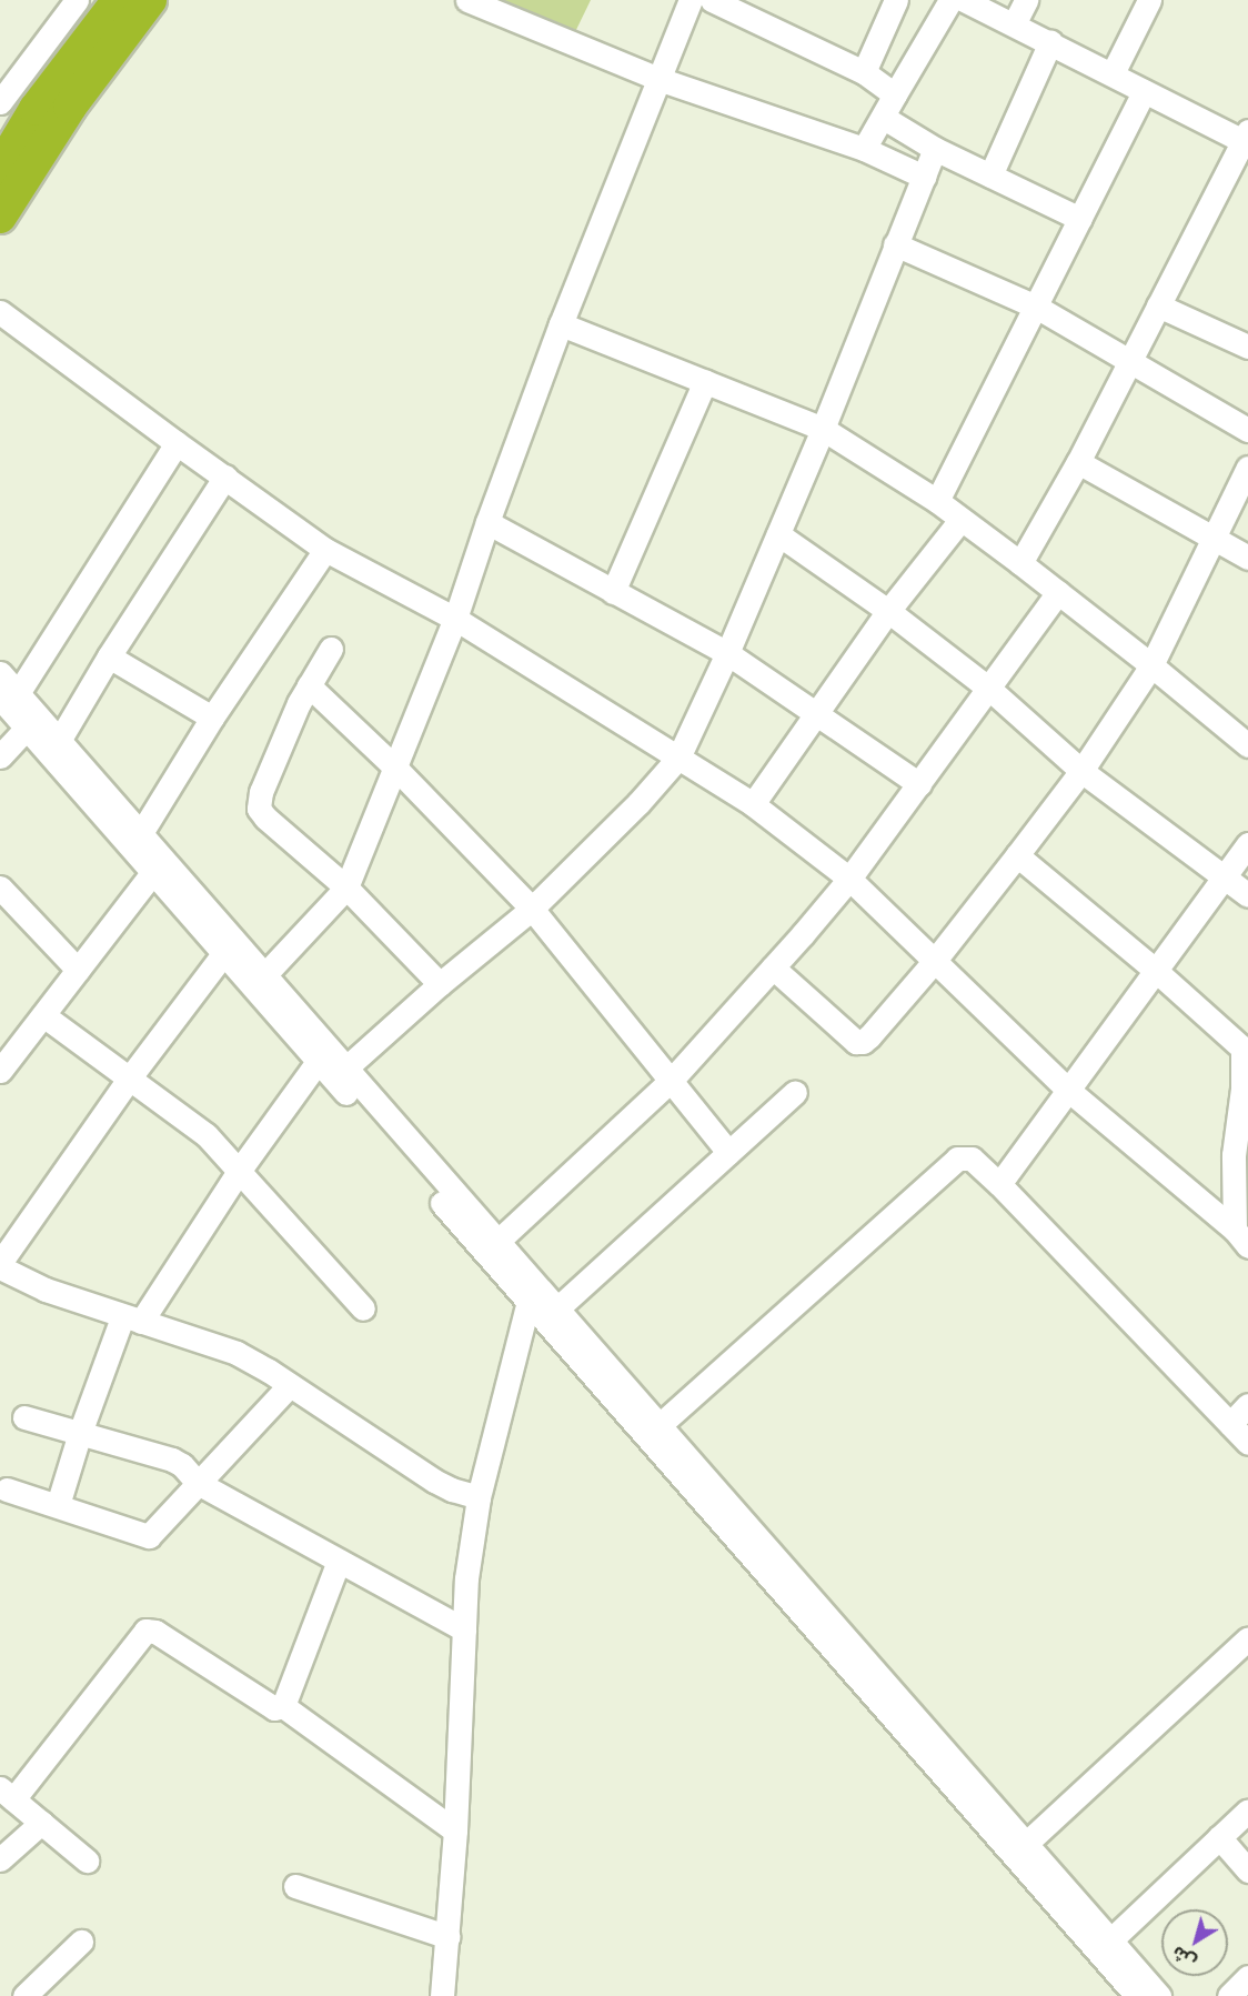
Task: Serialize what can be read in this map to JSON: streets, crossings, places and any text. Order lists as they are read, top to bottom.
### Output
{
  "north": "bottom left"
}
